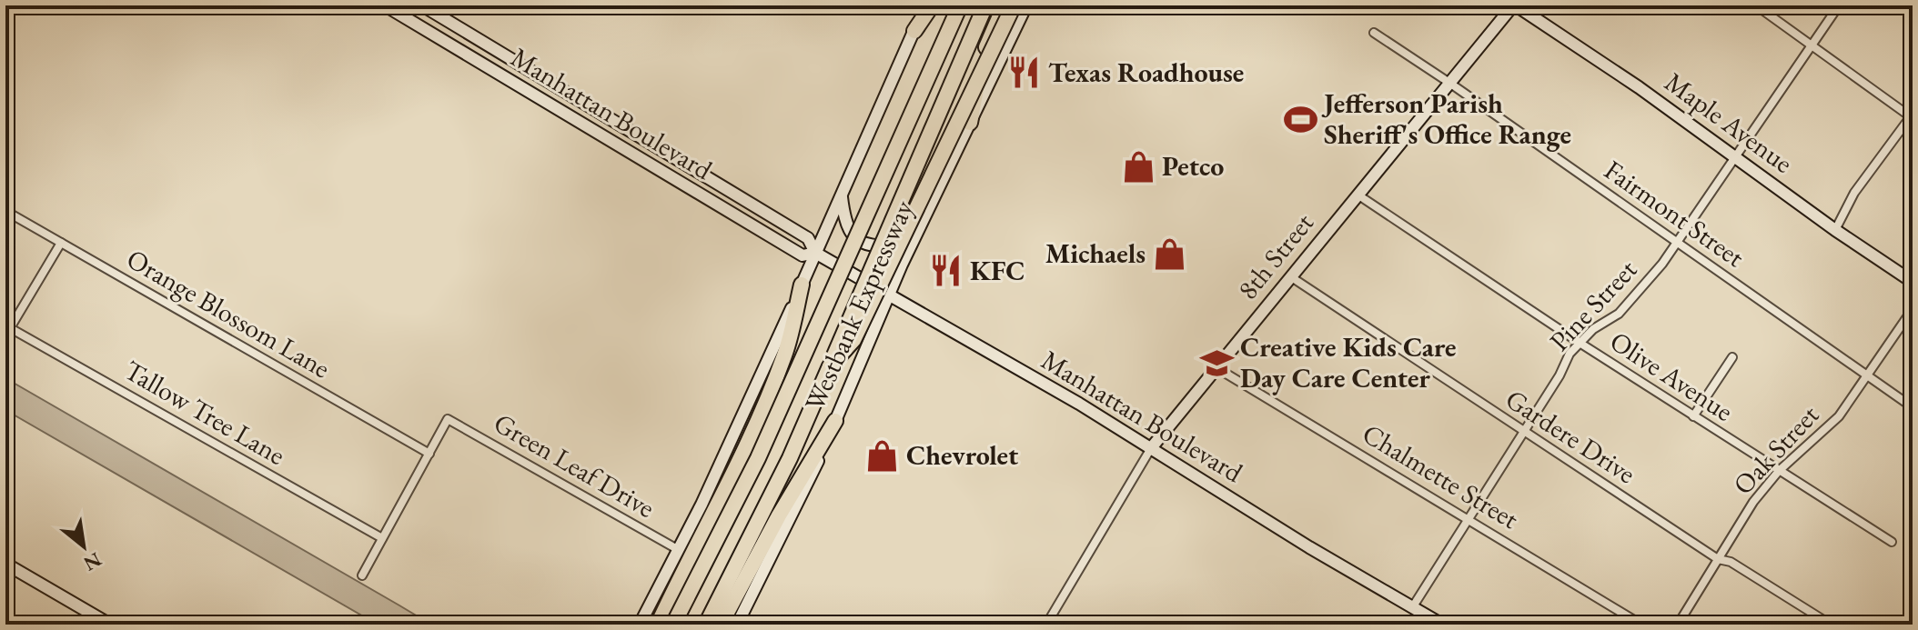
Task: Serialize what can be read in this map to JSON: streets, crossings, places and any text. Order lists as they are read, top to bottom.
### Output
{
  "streets": {
    "highway": ["Westbank Expressway"],
    "street": [
      "Manhattan Boulevard",
      "Maple Avenue",
      "Fairmont Street",
      "8th Street",
      "Pine Street",
      "Orange Blossom Lane",
      "Olive Avenue",
      "Tallow Tree Lane",
      "Gardere Drive",
      "Oak Street",
      "Green Leaf Drive",
      "Chalmette Street"
    ]
  },
  "crossings": [
    ["Manhattan Boulevard", "8th Street"],
    ["Manhattan Boulevard", "Westbank Expressway"],
    ["Manhattan Boulevard", "Pine Street"],
    ["Maple Avenue", "8th Street"],
    ["Maple Avenue", "Pine Street"],
    ["Fairmont Street", "8th Street"],
    ["Fairmont Street", "Pine Street"],
    ["Fairmont Street", "Oak Street"],
    ["8th Street", "Olive Avenue"],
    ["8th Street", "Gardere Drive"],
    ["8th Street", "Chalmette Street"],
    ["Pine Street", "Olive Avenue"],
    ["Pine Street", "Gardere Drive"],
    ["Pine Street", "Chalmette Street"],
    ["Orange Blossom Lane", "Green Leaf Drive"],
    ["Olive Avenue", "Oak Street"],
    ["Gardere Drive", "Oak Street"]
  ],
  "places": {
    "restaurant": ["Texas Roadhouse", "KFC"],
    "sports": ["Jefferson Parish Sheriff's Office Range"],
    "shop": ["Petco", "Michaels", "Chevrolet"],
    "school or university": ["Creative Kids Care Day Care Center"]
  },
  "north": "bottom right"
}
